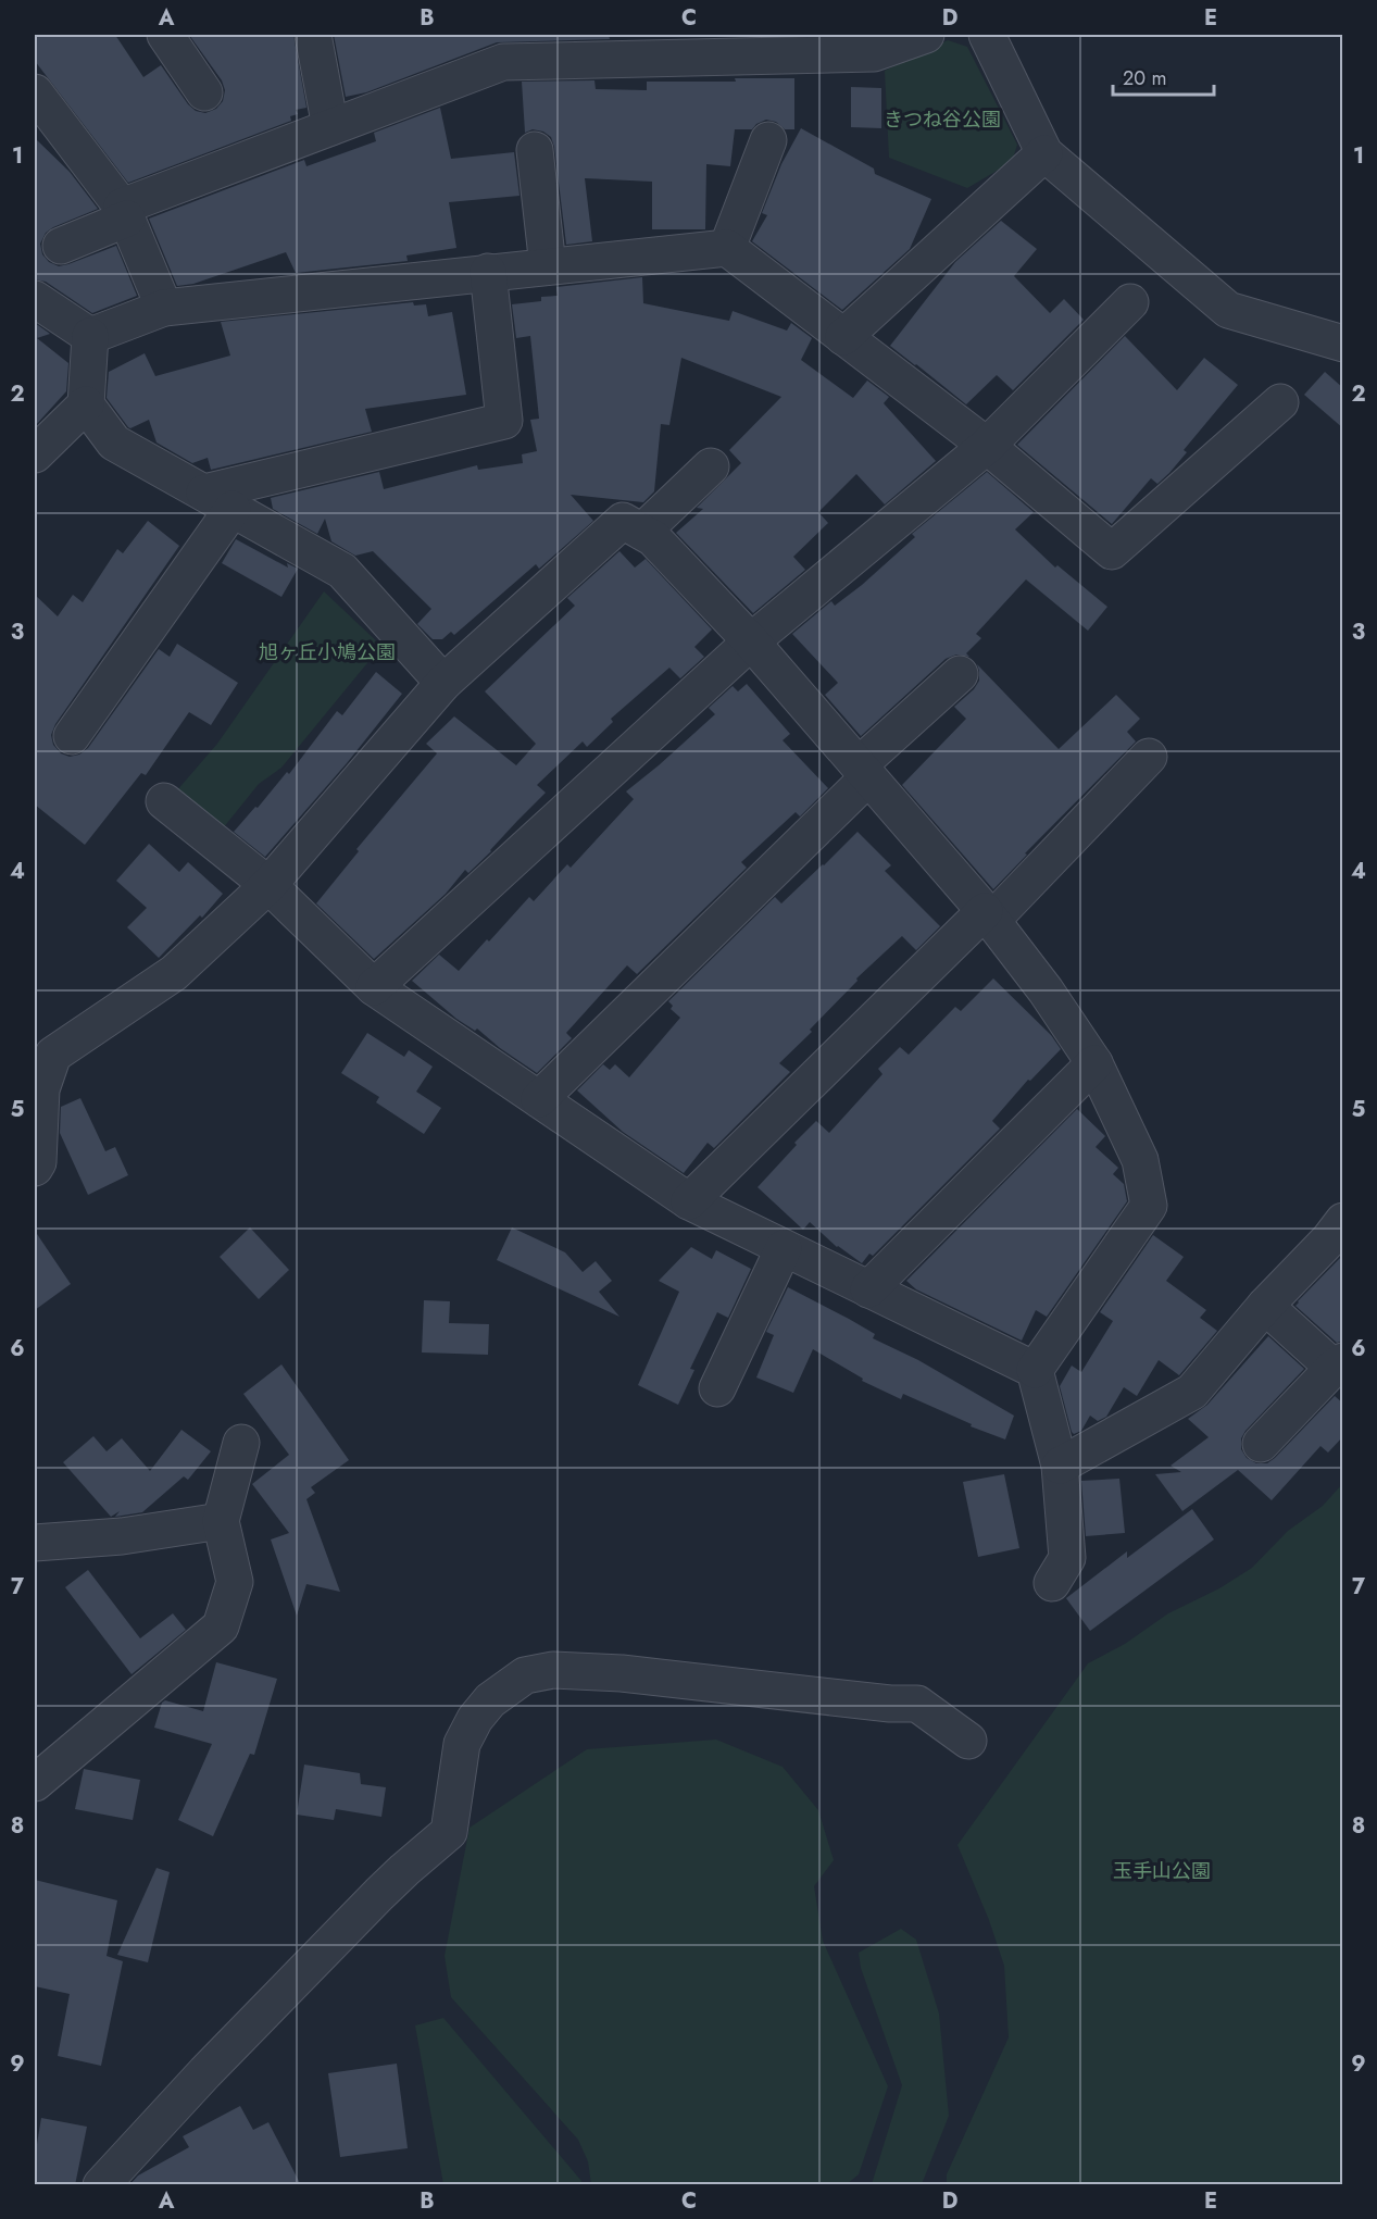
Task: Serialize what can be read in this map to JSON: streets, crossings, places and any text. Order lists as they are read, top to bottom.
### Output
{
  "parks": ["きつね谷公園", "旭ヶ丘小鳩公園", "玉手山公園"],
  "scale_bar": "20 m",
  "grid": {
    "columns": [
      "A",
      "B",
      "C",
      "D",
      "E"
    ],
    "rows": [
      "1",
      "2",
      "3",
      "4",
      "5",
      "6",
      "7",
      "8",
      "9"
    ]
  }
}
